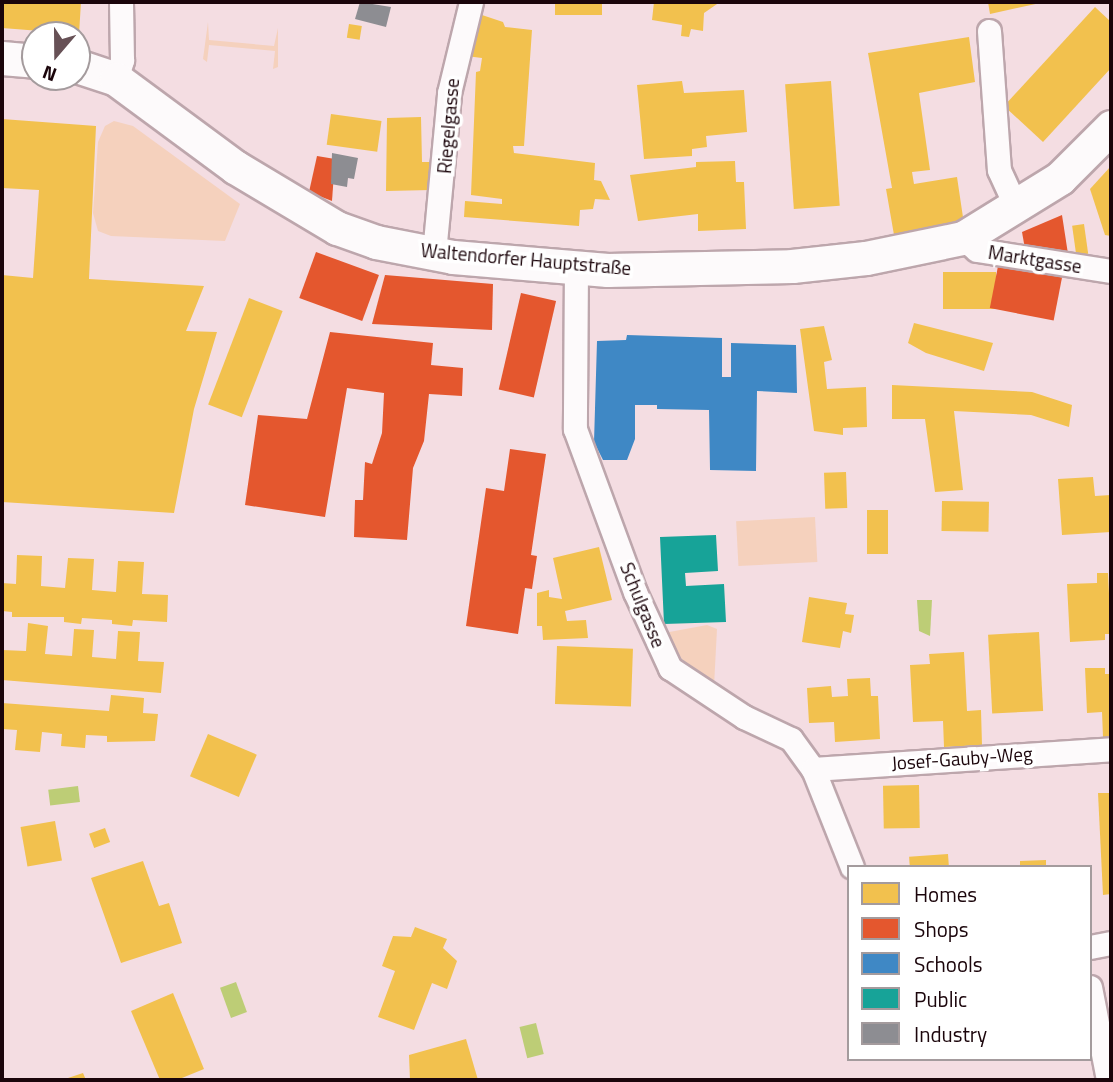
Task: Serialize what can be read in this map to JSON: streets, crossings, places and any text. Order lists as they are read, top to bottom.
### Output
{
  "streets": {
    "main road": ["Waltendorfer Hauptstraße"],
    "street": [
      "Riegelgasse",
      "Marktgasse",
      "Schulgasse",
      "Josef-Gauby-Weg"
    ]
  },
  "crossings": [
    ["Riegelgasse", "Waltendorfer Hauptstraße"],
    ["Waltendorfer Hauptstraße", "Marktgasse"],
    ["Waltendorfer Hauptstraße", "Schulgasse"],
    ["Schulgasse", "Josef-Gauby-Weg"]
  ],
  "legend": [
    "Homes",
    "Shops",
    "Schools",
    "Public",
    "Industry"
  ],
  "north": "bottom"
}
